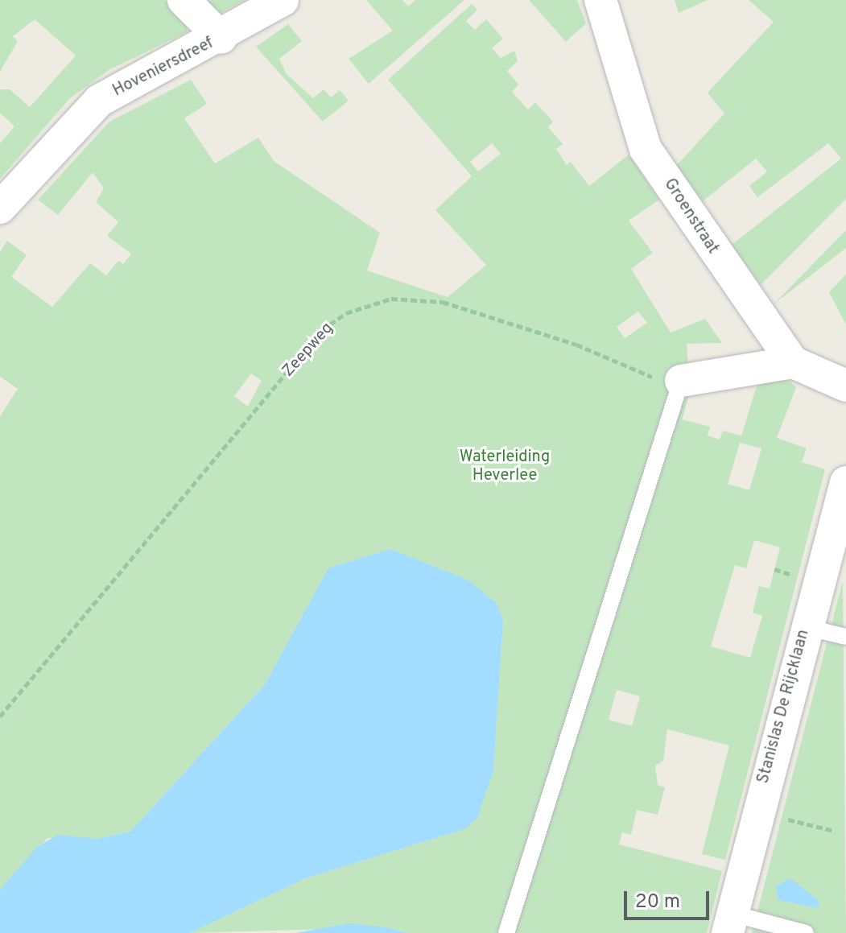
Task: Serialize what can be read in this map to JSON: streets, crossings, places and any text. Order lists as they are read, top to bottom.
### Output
{
  "streets": {
    "street": ["Hoveniersdreef", "Groenstraat", "Stanislas De Rijcklaan"],
    "path": ["Zeepweg"]
  },
  "parks": ["Waterleiding Heverlee"],
  "scale_bar": "20 m"
}
